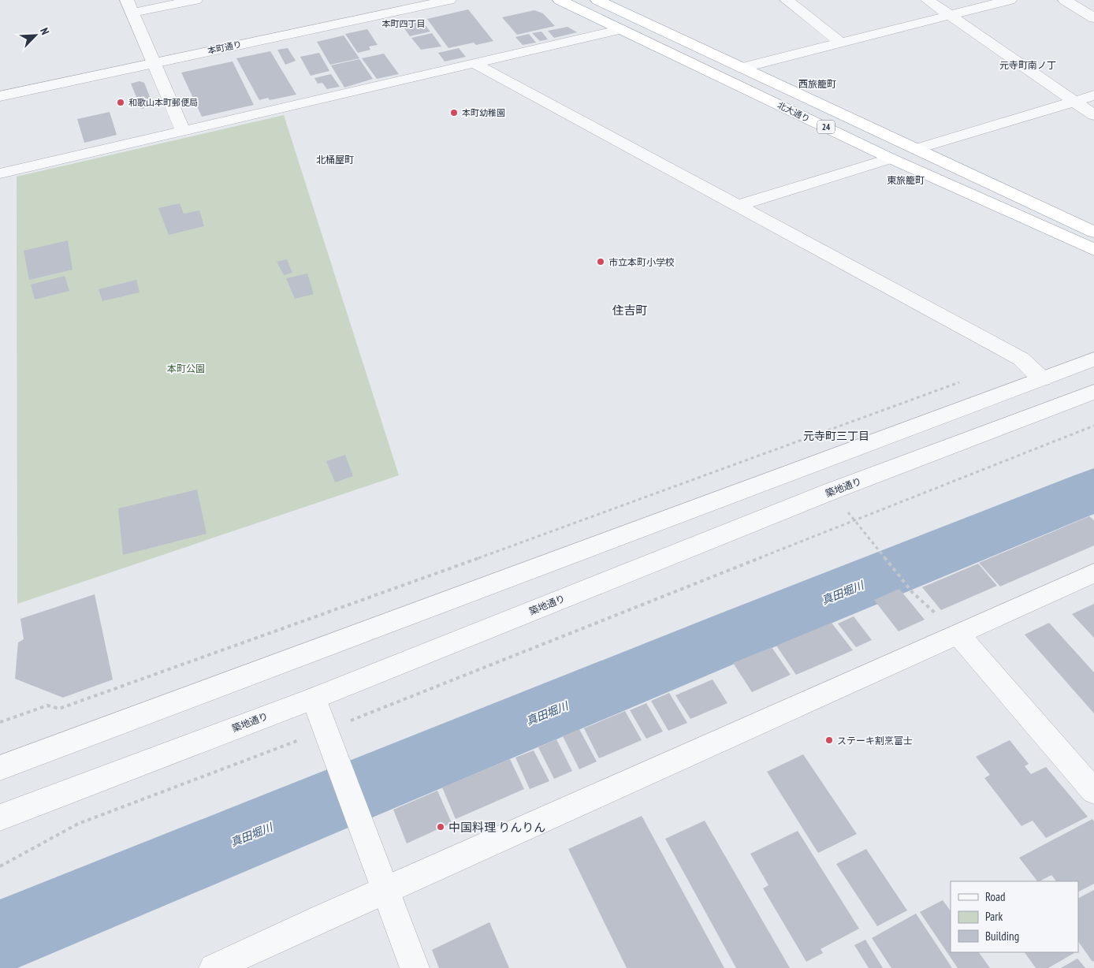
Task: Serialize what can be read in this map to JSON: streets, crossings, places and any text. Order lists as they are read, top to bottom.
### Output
{
  "streets": {
    "highway": ["北大通り", "24"],
    "street": ["本町通り", "築地通り"]
  },
  "districts": [
    "本町四丁目",
    "元寺町南ノ丁",
    "西旅籠町",
    "北桶屋町",
    "東旅籠町",
    "住吉町",
    "元寺町三丁目"
  ],
  "water": ["真田堀川"],
  "parks": ["本町公園"],
  "places": [
    "和歌山本町郵便局",
    "本町幼稚園",
    "市立本町小学校",
    "ステーキ割烹富士",
    "中国料理 りんりん"
  ],
  "legend": ["Road", "Park", "Building"],
  "north": "top right"
}
